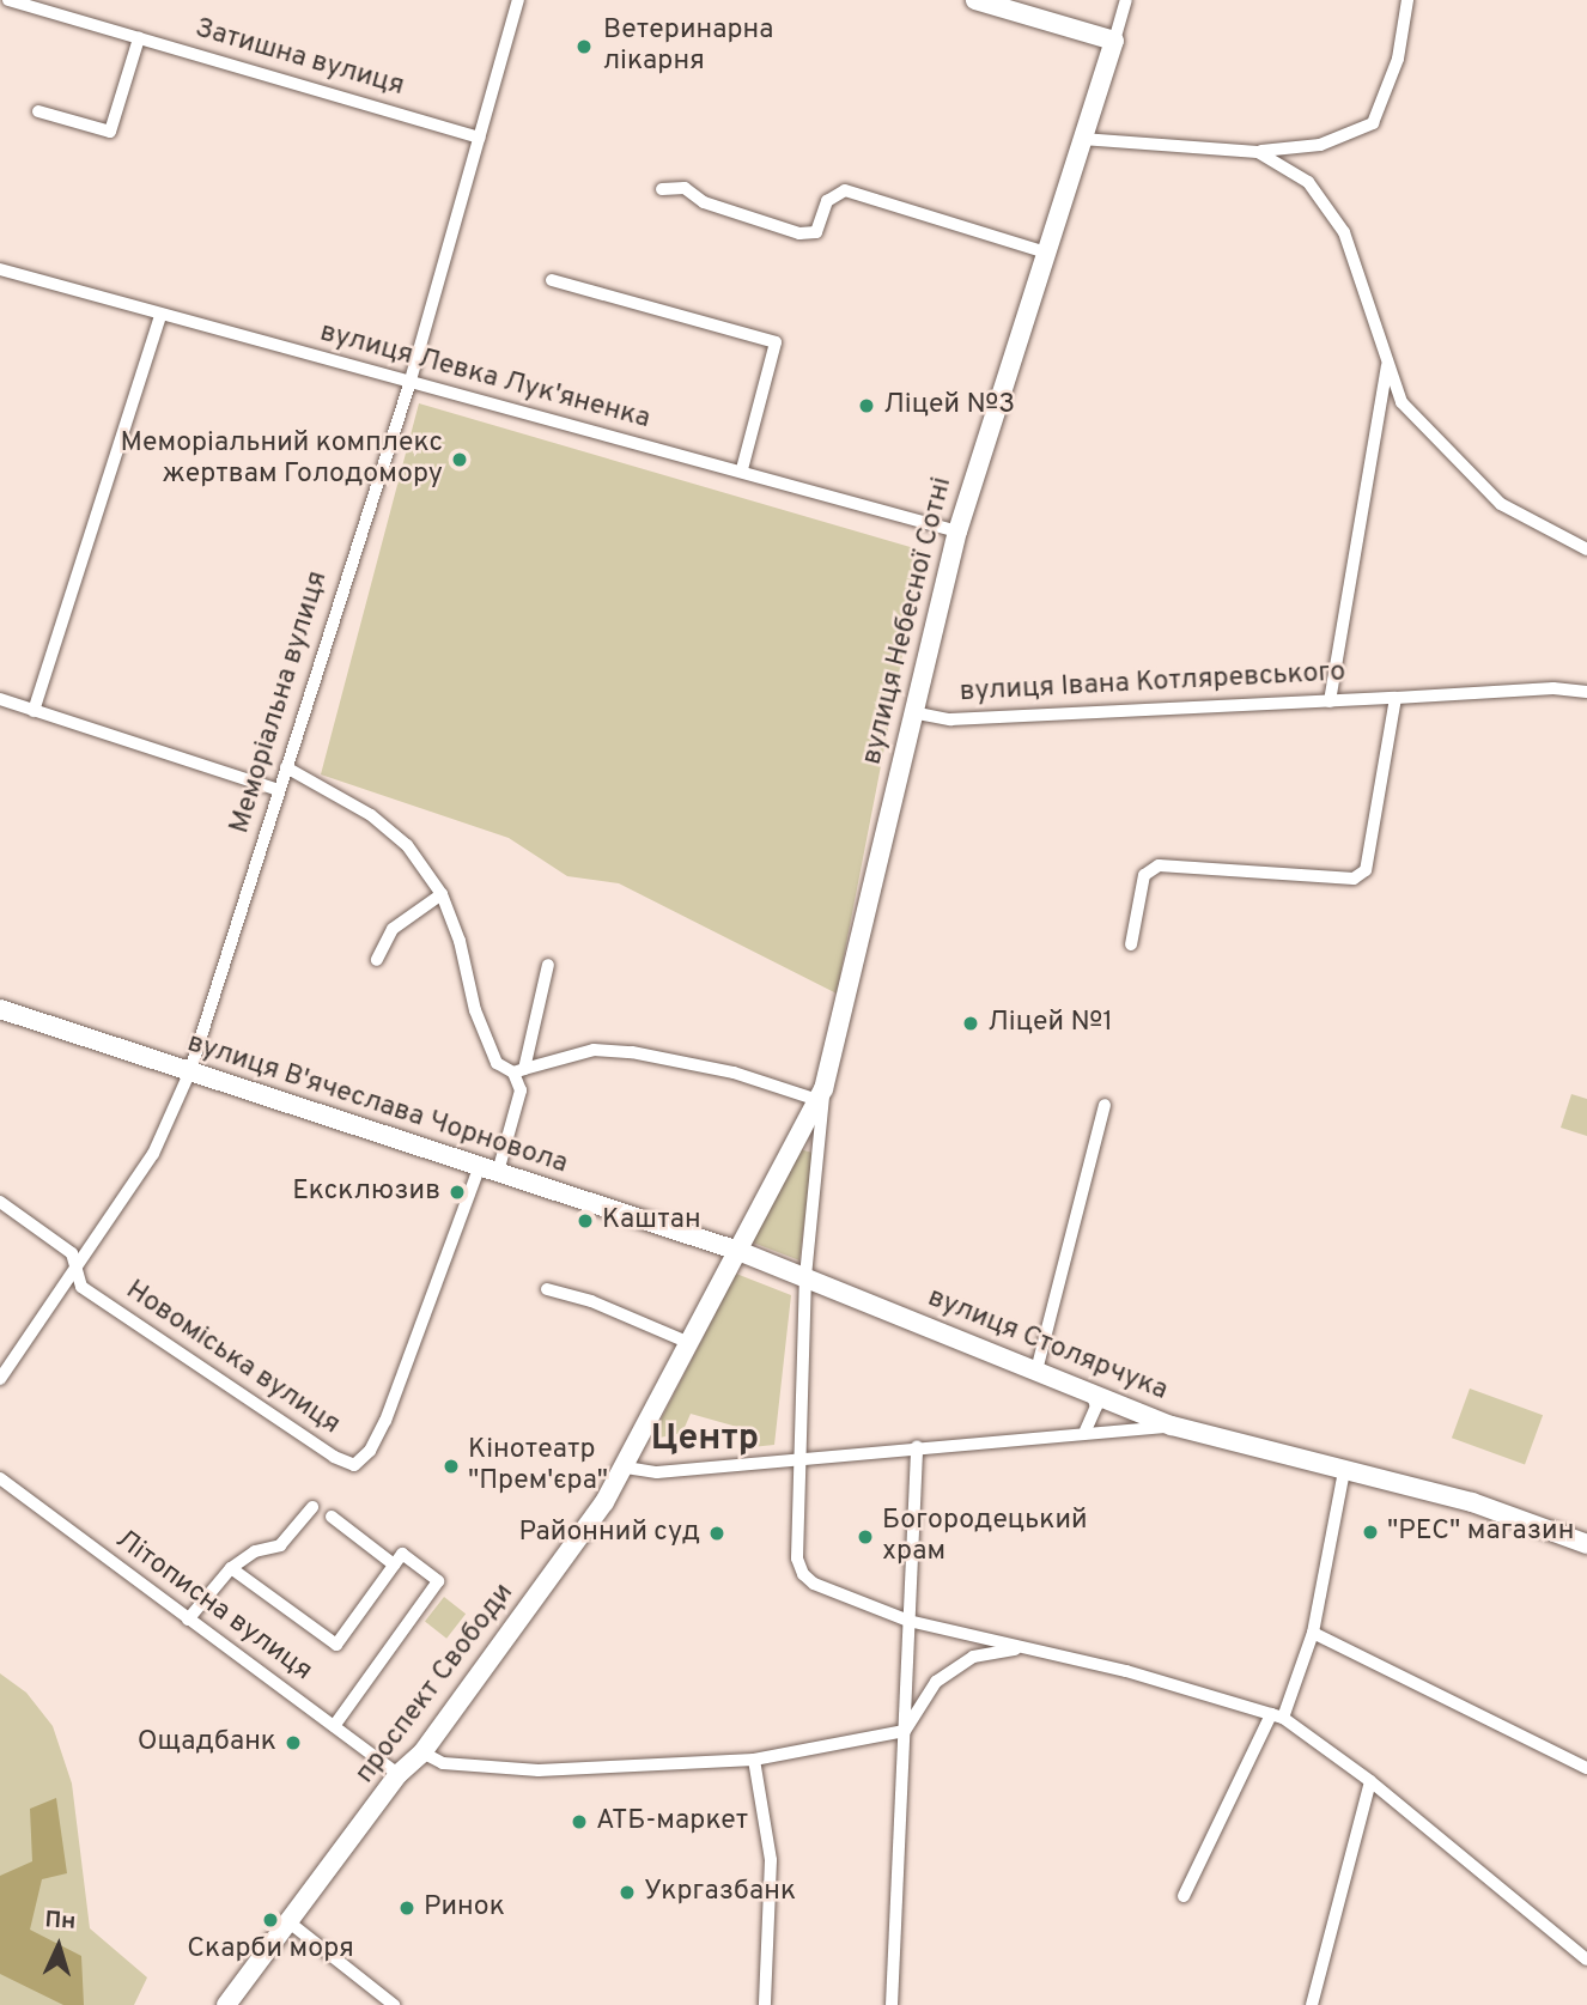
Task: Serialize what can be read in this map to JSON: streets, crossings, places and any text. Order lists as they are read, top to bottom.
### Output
{
  "streets": {
    "street": [
      "Затишна вулиця",
      "вулиця Левка Лук'яненка",
      "вулиця Небесної Сотні",
      "вулиця Івана Котляревського",
      "Меморіальна вулиця",
      "вулиця В'ячеслава Чорновола",
      "вулиця Столярчука",
      "Новоміська вулиця",
      "Літописна вулиця",
      "проспект Свободи"
    ]
  },
  "crossings": [
    ["Затишна вулиця", "Меморіальна вулиця"],
    ["вулиця Левка Лук'яненка", "вулиця Небесної Сотні"],
    ["вулиця Левка Лук'яненка", "Меморіальна вулиця"],
    ["вулиця Небесної Сотні", "вулиця Івана Котляревського"],
    ["вулиця Небесної Сотні", "вулиця В'ячеслава Чорновола"],
    ["вулиця Небесної Сотні", "вулиця Столярчука"],
    ["вулиця Небесної Сотні", "проспект Свободи"],
    ["Меморіальна вулиця", "вулиця В'ячеслава Чорновола"],
    ["Меморіальна вулиця", "Новоміська вулиця"],
    ["вулиця В'ячеслава Чорновола", "вулиця Столярчука"],
    ["вулиця В'ячеслава Чорновола", "Новоміська вулиця"],
    ["вулиця В'ячеслава Чорновола", "проспект Свободи"],
    ["вулиця Столярчука", "проспект Свободи"],
    ["Літописна вулиця", "проспект Свободи"]
  ],
  "districts": ["Центр"],
  "places": [
    "Ветеринарна лікарня",
    "Ліцей №3",
    "Меморіальний комплекс жертвам Голодомору",
    "Ліцей №1",
    "Ексклюзив",
    "Каштан",
    "Кінотеатр \"Прем'єра\"",
    "\"РЕС\" магазин",
    "Районний суд",
    "Богородецький храм",
    "Ощадбанк",
    "АТБ-маркет",
    "Укргазбанк",
    "Ринок",
    "Скарби моря"
  ],
  "north": "top"
}
